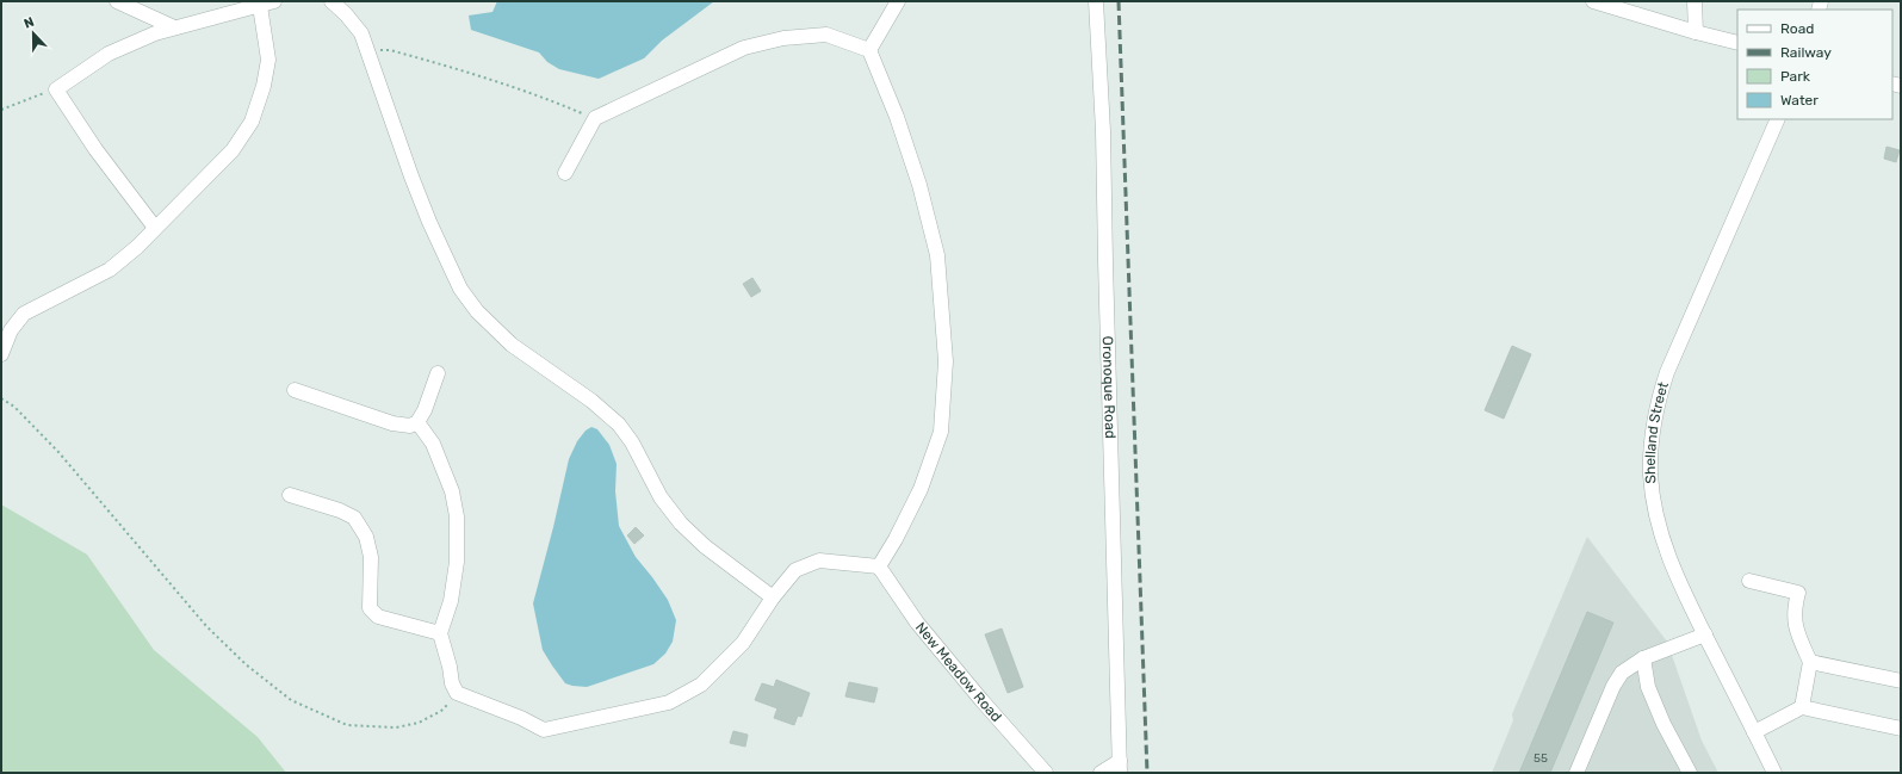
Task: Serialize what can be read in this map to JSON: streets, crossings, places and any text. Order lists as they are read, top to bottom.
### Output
{
  "streets": {
    "street": ["Oronoque Road", "Shelland Street", "New Meadow Road"]
  },
  "house_numbers": ["55"],
  "legend": [
    "Road",
    "Railway",
    "Park",
    "Water"
  ],
  "north": "top"
}
